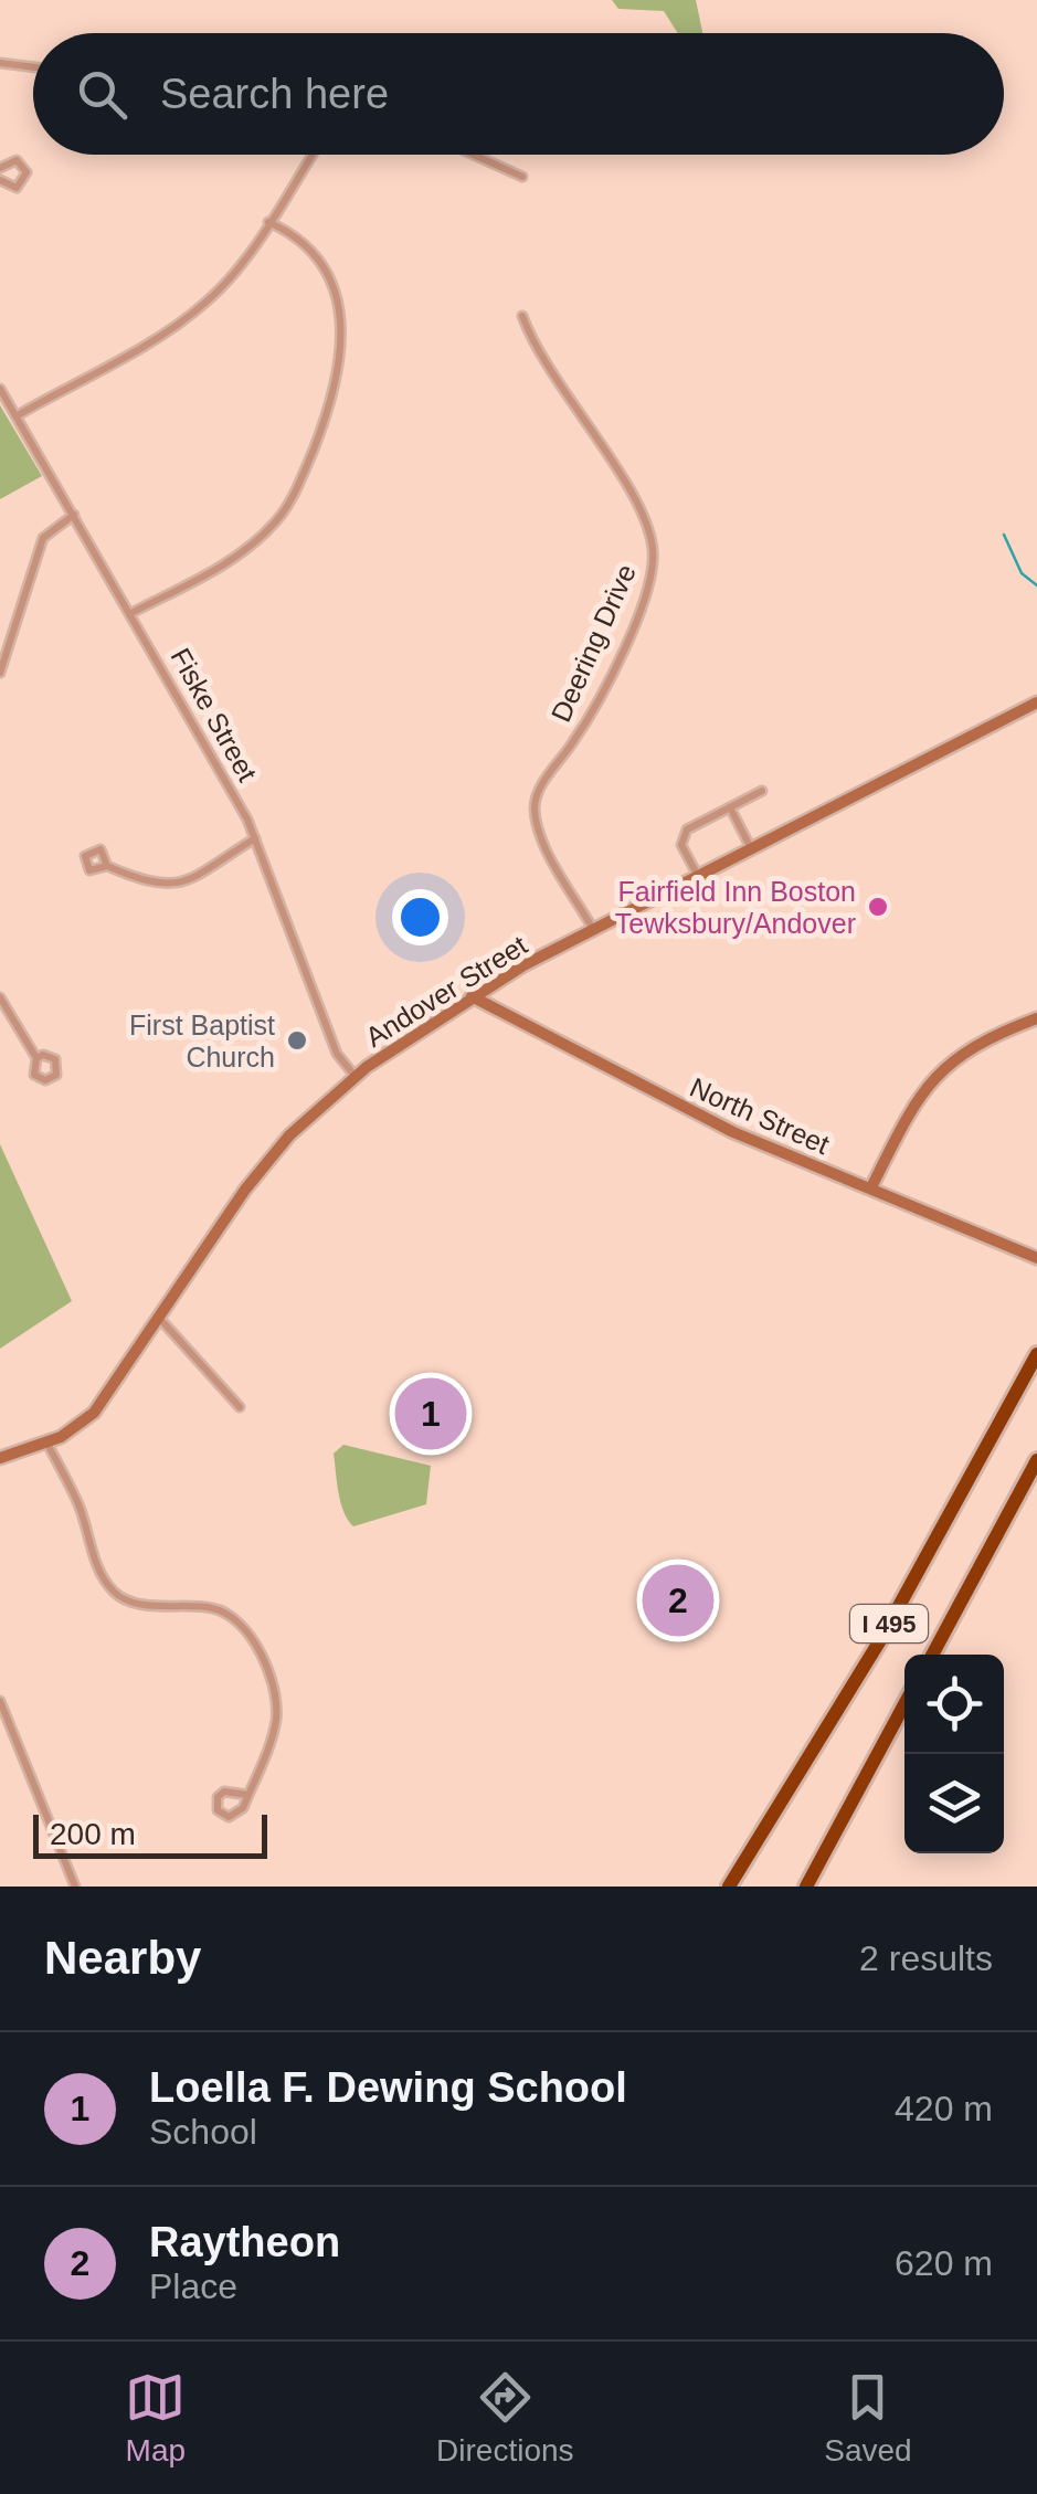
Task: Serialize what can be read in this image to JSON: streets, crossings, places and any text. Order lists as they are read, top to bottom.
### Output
{
  "streets": {
    "highway": ["I 495"],
    "main road": ["Andover Street", "North Street"],
    "street": ["Deering Drive", "Fiske Street"]
  },
  "crossings": [
    ["Deering Drive", "Andover Street"],
    ["Fiske Street", "Andover Street"],
    ["Andover Street", "North Street"]
  ],
  "places": ["Fairfield Inn Boston Tewksbury/Andover", "First Baptist Church"],
  "scale_bar": "200 m",
  "page": {
    "search": "Search here",
    "pins": ["1", "2"],
    "scale": "200 m",
    "heading": ["Nearby", "2 results"],
    "list": [
      {
        "mark": "1",
        "name": "Loella F. Dewing School",
        "note": "School",
        "value": "420 m"
      },
      {
        "mark": "2",
        "name": "Raytheon",
        "note": "Place",
        "value": "620 m"
      }
    ],
    "nav": ["Map", "Directions", "Saved"]
  }
}
